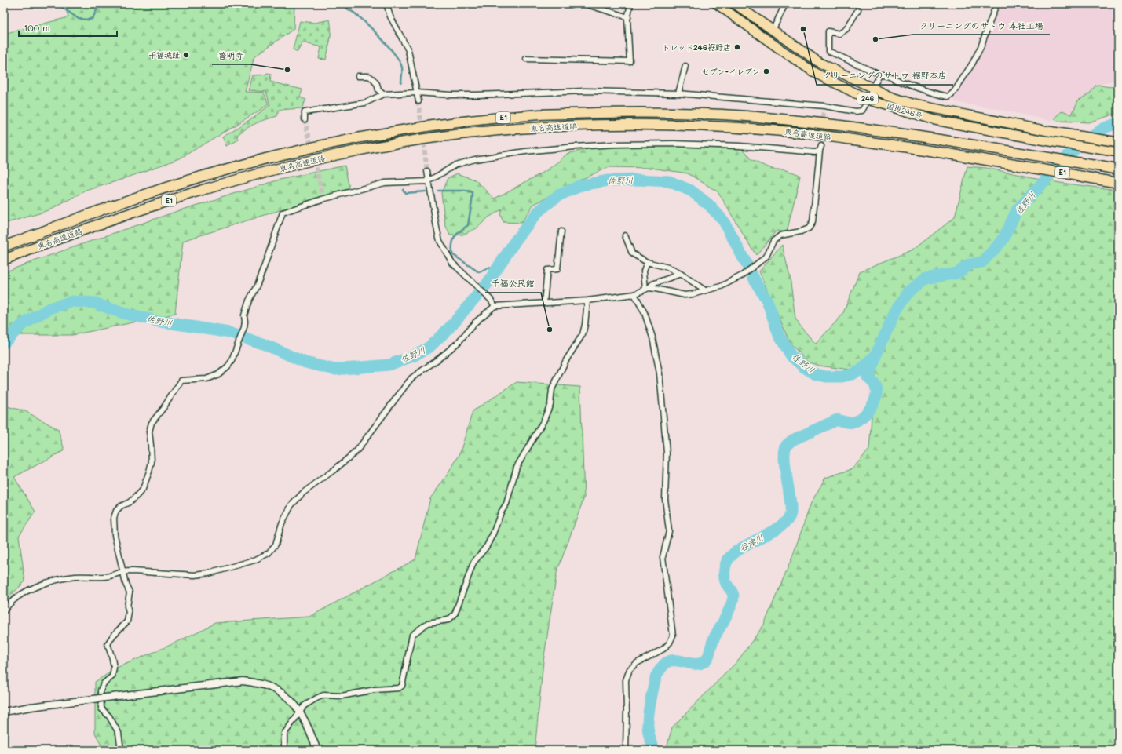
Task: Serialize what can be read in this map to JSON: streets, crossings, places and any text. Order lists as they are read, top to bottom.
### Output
{
  "streets": {
    "highway": [
      "246",
      "国道246号",
      "E1",
      "東名高速道路"
    ]
  },
  "water": ["佐野川", "谷津川"],
  "places": [
    "クリーニングのサトウ 裾野本店",
    "クリーニングのサトウ 本社工場",
    "トレッド246裾野店",
    "千福城趾",
    "普明寺",
    "セブン-イレブン",
    "千福公民館"
  ],
  "scale_bar": "100 m"
}
